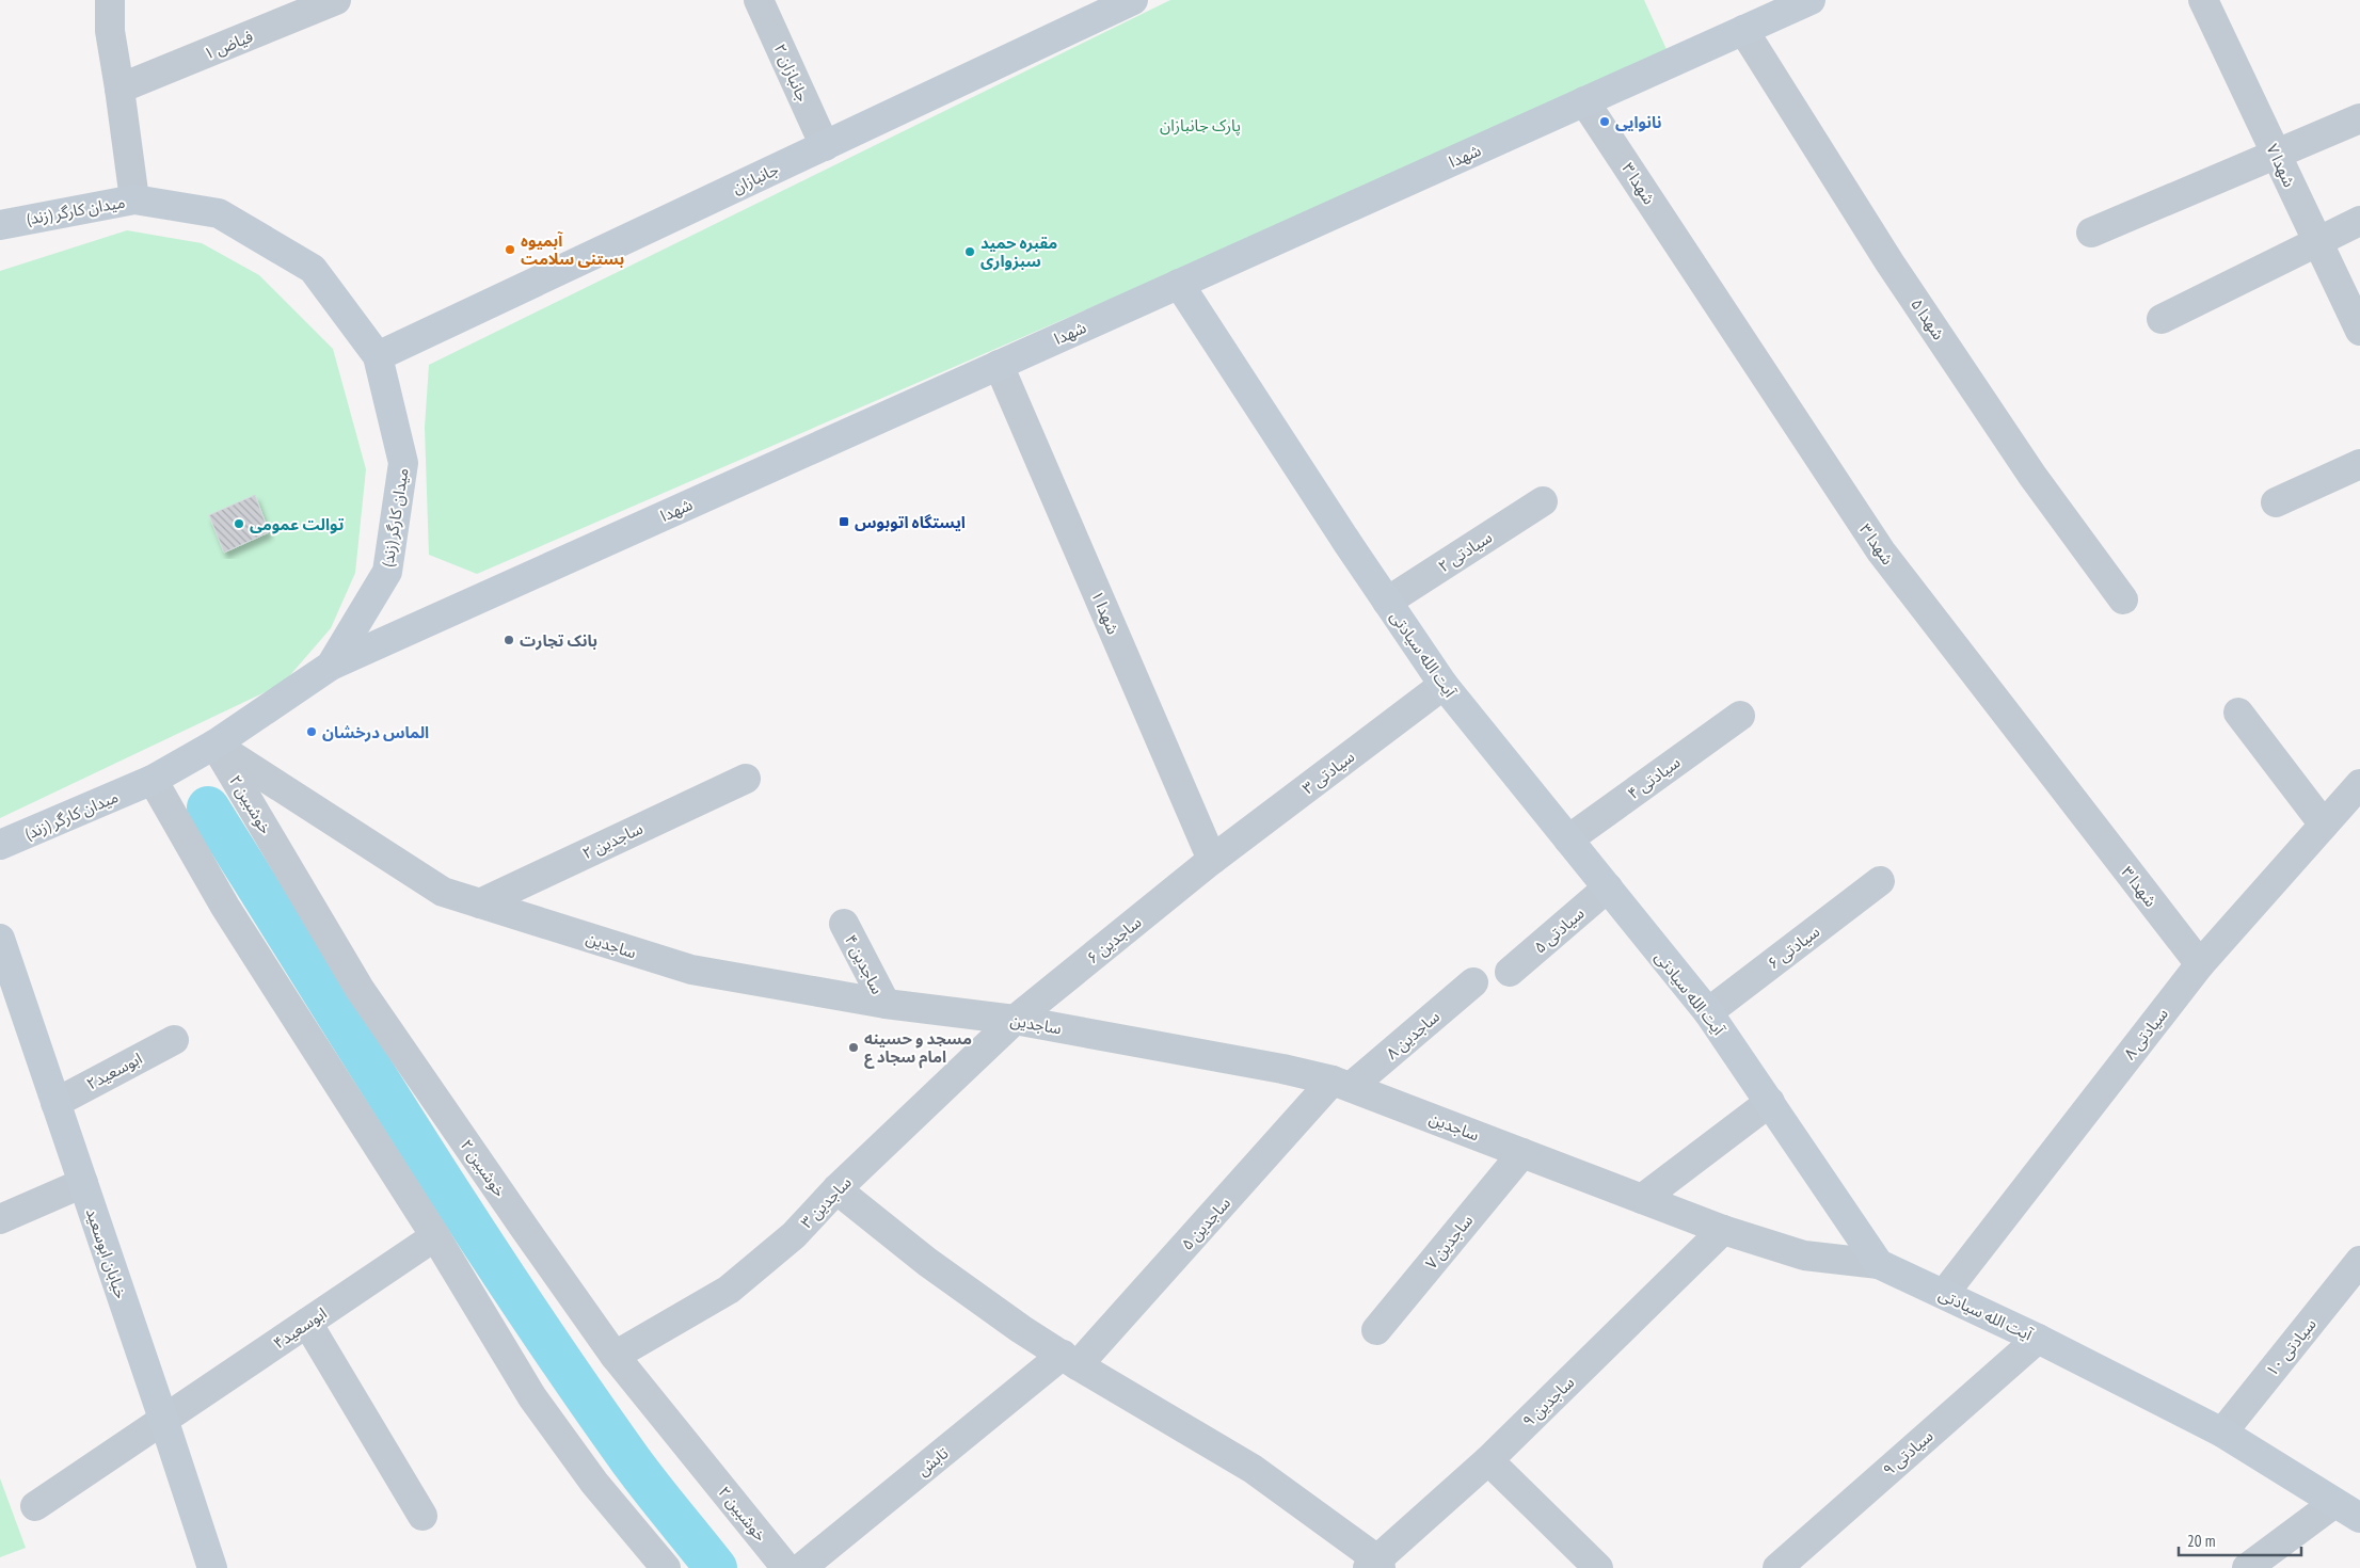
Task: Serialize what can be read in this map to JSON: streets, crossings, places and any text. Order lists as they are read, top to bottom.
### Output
{
  "streets": {
    "main road": [
      "شهدا",
      "جانبازان",
      "میدان کارگر (زند)",
      "آیت الله سیادتی",
      "خیابان ابوسعید"
    ],
    "street": [
      "فیاض ۱",
      "جانبازان ۲",
      "شهدا ۷",
      "شهدا ۳",
      "شهدا ۵",
      "سیادتی ۲",
      "شهدا ۱",
      "سیادتی ۳",
      "سیادتی ۴",
      "خوشبین ۲",
      "ساجدین ۲",
      "سیادتی ۵",
      "ساجدین ۶",
      "ساجدین",
      "سیادتی ۶",
      "ساجدین ۴",
      "سیادتی ۸",
      "ساجدین ۸",
      "ابوسعید۲",
      "ساجدین ۳",
      "ساجدین ۵",
      "ساجدین ۷",
      "ابوسعید۴",
      "سیادتی ۱۰",
      "ساجدین ۹",
      "سیادتی ۹",
      "تابش"
    ]
  },
  "crossings": [
    ["جانبازان ۲", "جانبازان"],
    ["شهدا", "شهدا ۳"],
    ["شهدا", "میدان کارگر (زند)"],
    ["شهدا", "شهدا ۵"],
    ["شهدا", "شهدا ۱"],
    ["شهدا", "آیت الله سیادتی"],
    ["جانبازان", "میدان کارگر (زند)"],
    ["شهدا ۳", "سیادتی ۸"],
    ["میدان کارگر (زند)", "خوشبین ۲"],
    ["میدان کارگر (زند)", "ساجدین"],
    ["سیادتی ۲", "آیت الله سیادتی"],
    ["شهدا ۱", "سیادتی ۳"],
    ["شهدا ۱", "ساجدین ۶"],
    ["آیت الله سیادتی", "سیادتی ۳"],
    ["آیت الله سیادتی", "سیادتی ۴"],
    ["آیت الله سیادتی", "سیادتی ۵"],
    ["آیت الله سیادتی", "ساجدین"],
    ["آیت الله سیادتی", "سیادتی ۶"],
    ["آیت الله سیادتی", "سیادتی ۸"],
    ["آیت الله سیادتی", "سیادتی ۱۰"],
    ["آیت الله سیادتی", "سیادتی ۹"],
    ["سیادتی ۳", "ساجدین ۶"],
    ["خوشبین ۲", "ساجدین"],
    ["خوشبین ۲", "ساجدین ۳"],
    ["ساجدین ۲", "ساجدین"],
    ["ساجدین ۶", "ساجدین"],
    ["ساجدین ۶", "ساجدین ۳"],
    ["ساجدین", "ساجدین ۴"],
    ["ساجدین", "ساجدین ۸"],
    ["ساجدین", "ساجدین ۳"],
    ["ساجدین", "ساجدین ۵"],
    ["ساجدین", "ساجدین ۷"],
    ["ساجدین", "ساجدین ۹"],
    ["ساجدین ۸", "ساجدین ۵"],
    ["ابوسعید۲", "خیابان ابوسعید"],
    ["ساجدین ۵", "تابش"],
    ["خیابان ابوسعید", "ابوسعید۴"]
  ],
  "parks": ["پارک جانبازان"],
  "places": {
    "other": [
      "نانوایی",
      "آبمیوه بستنی سلامت",
      "مقبره حمید سبزواری",
      "توالت عمومی",
      "بانک تجارت",
      "الماس درخشان",
      "مسجد و حسینه امام سجاد ع"
    ],
    "transit": ["ایستگاه اتوبوس"]
  },
  "scale_bar": "20 m"
}
